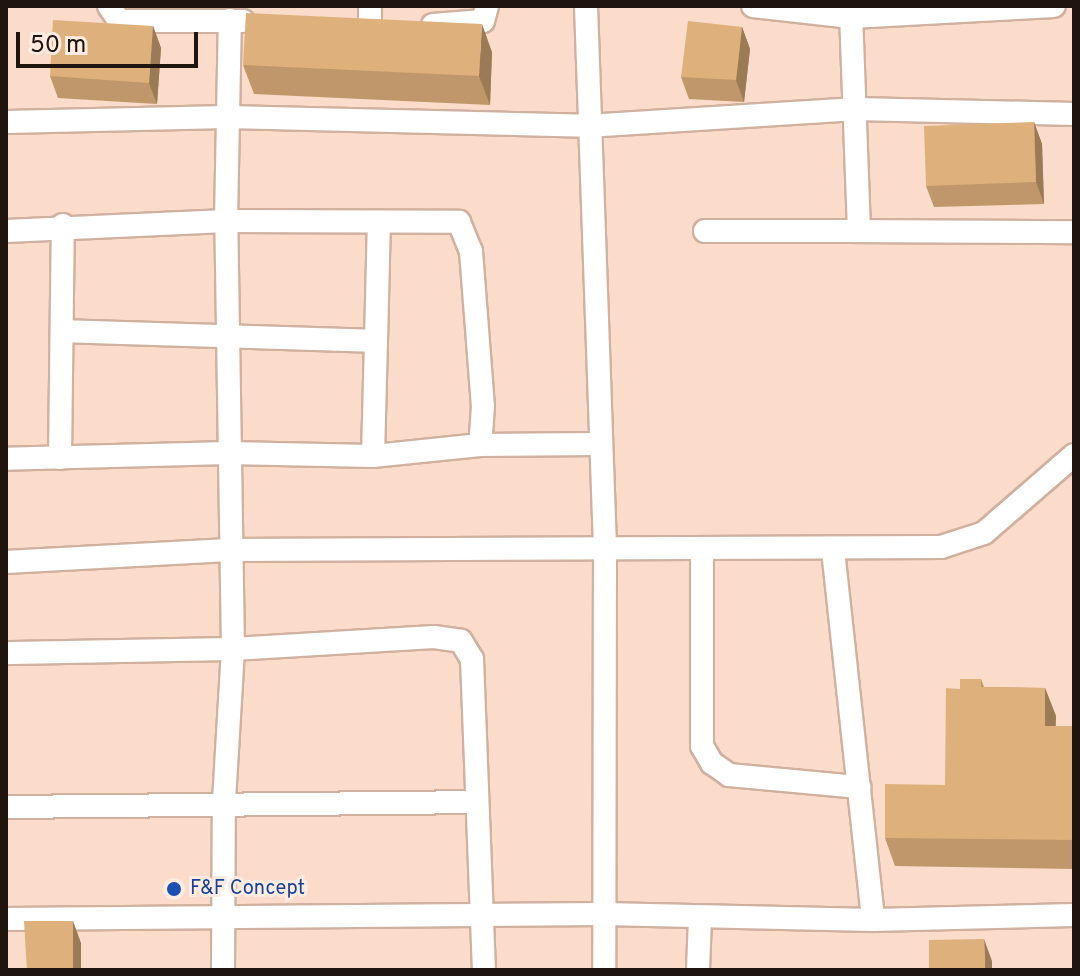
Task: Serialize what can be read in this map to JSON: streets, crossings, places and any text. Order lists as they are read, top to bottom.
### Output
{
  "places": ["F&F Concept"],
  "scale_bar": "50 m"
}
